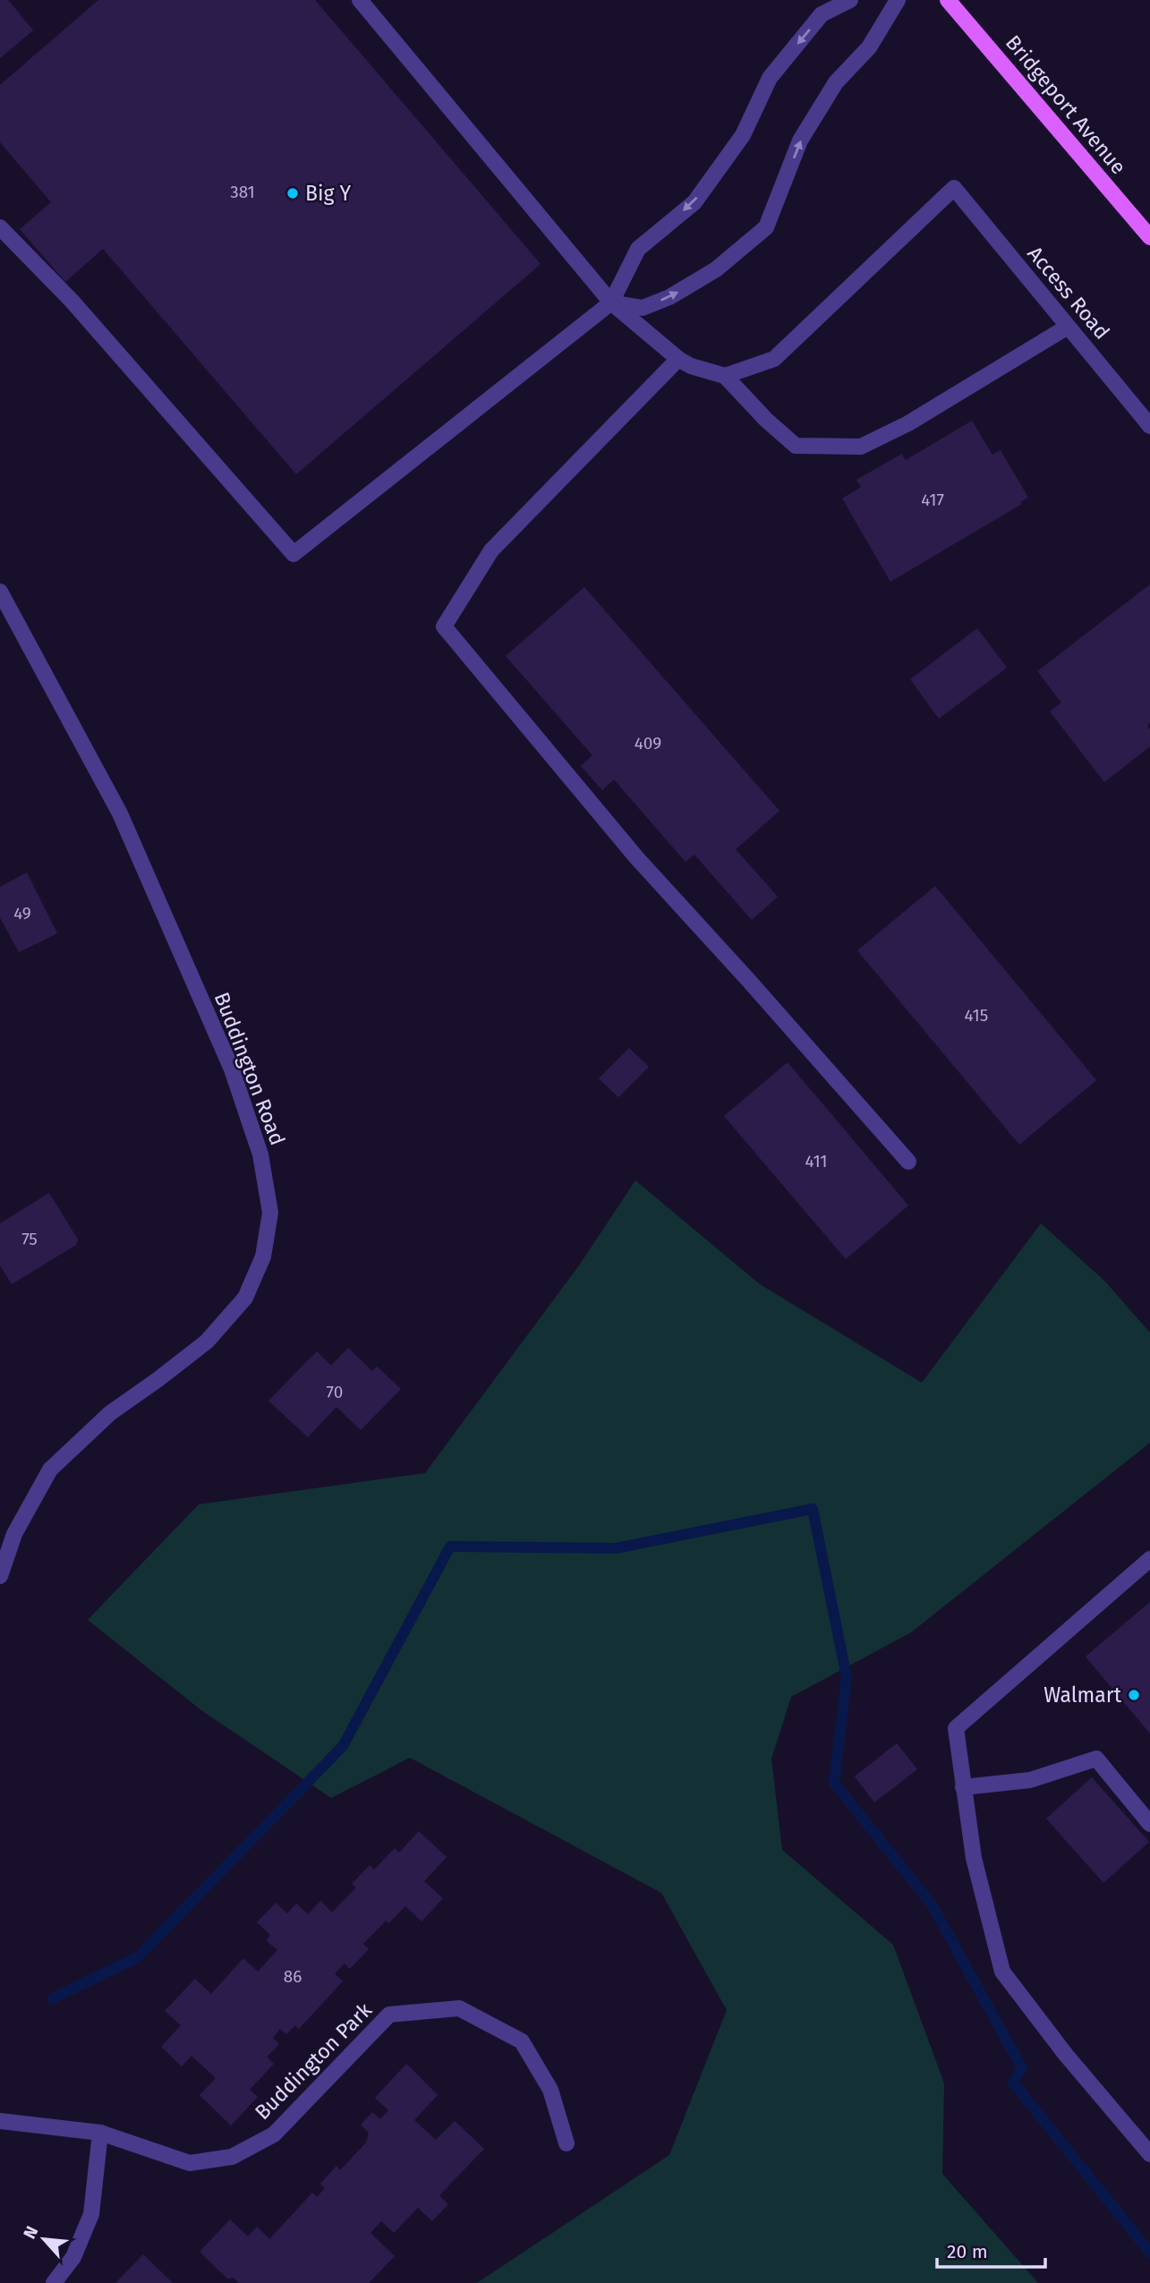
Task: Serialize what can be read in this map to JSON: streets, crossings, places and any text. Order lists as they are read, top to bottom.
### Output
{
  "streets": {
    "main road": ["Bridgeport Avenue"],
    "street": ["Access Road", "Buddington Road", "Buddington Park"]
  },
  "places": ["Big Y", "Walmart"],
  "house_numbers": [
    "381",
    "417",
    "409",
    "49",
    "415",
    "411",
    "75",
    "70",
    "86"
  ],
  "scale_bar": "20 m",
  "north": "top left"
}
